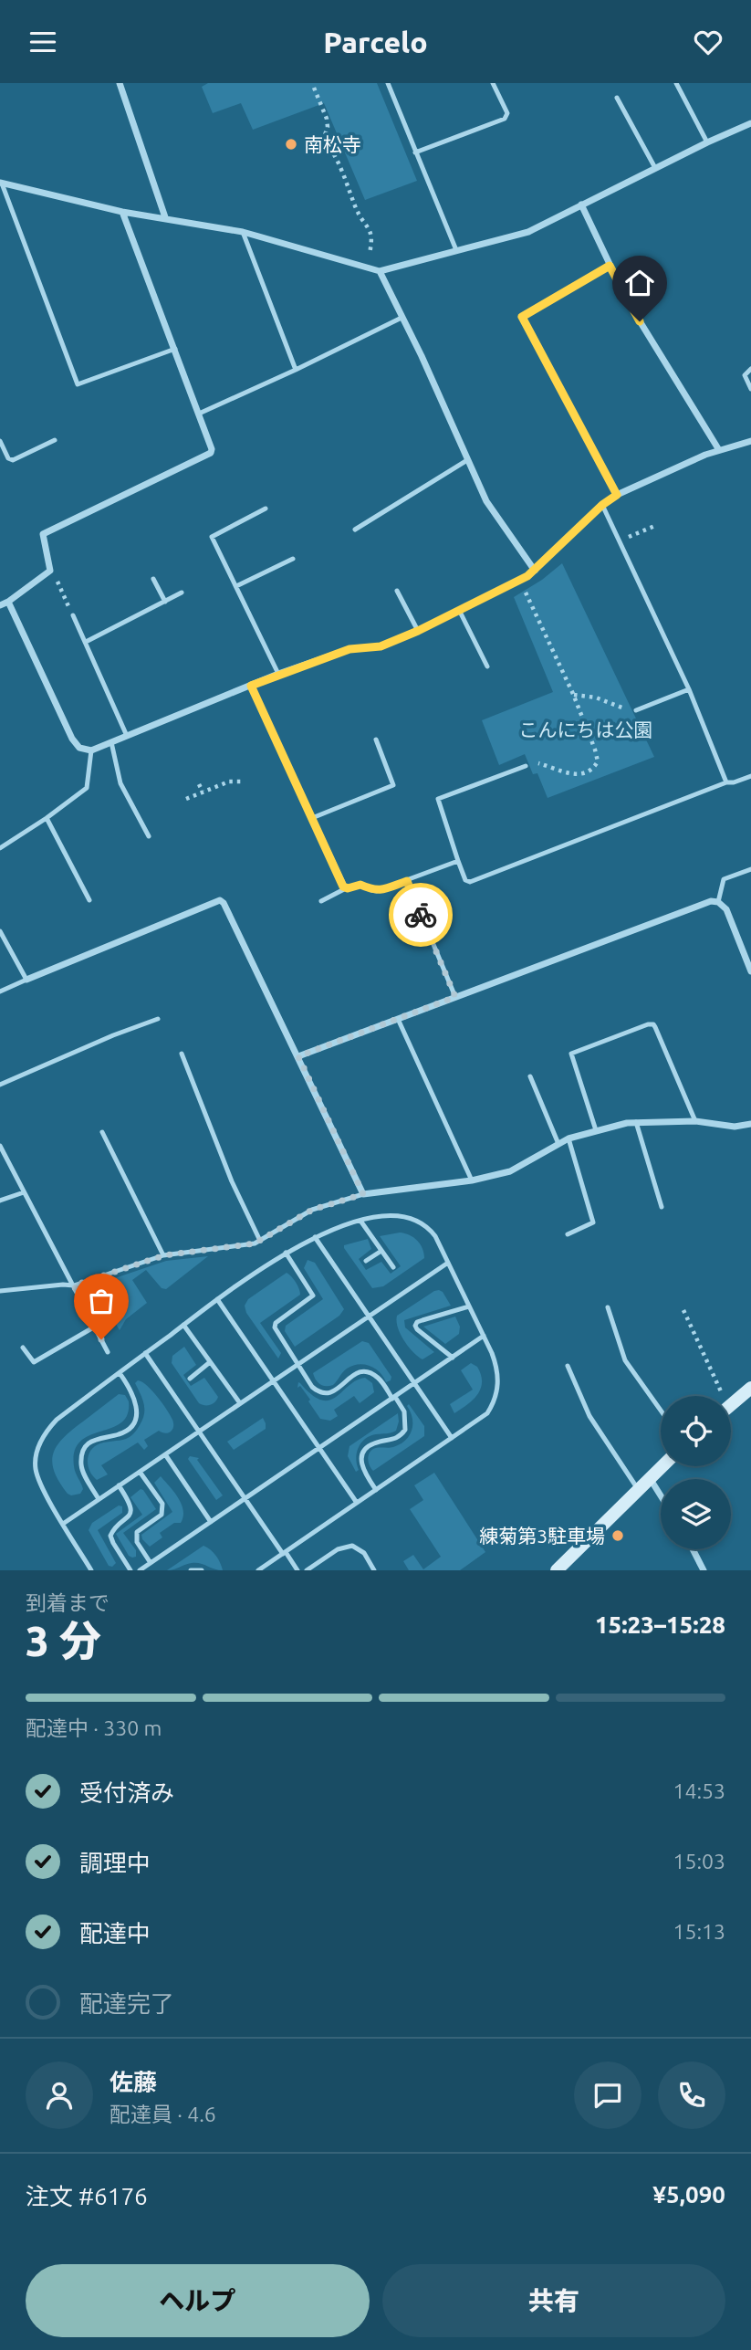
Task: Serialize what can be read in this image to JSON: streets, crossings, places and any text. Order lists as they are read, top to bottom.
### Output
{
  "parks": ["こんにちは公園"],
  "places": ["南松寺", "練菊第3駐車場"],
  "page": {
    "header": "Parcelo",
    "heading": ["3 分", "到着まで", "15:23–15:28"],
    "panel": [
      "佐藤",
      "配達員 · 4.6",
      "注文 #6176",
      "¥5,090"
    ],
    "bar": "配達中 · 330 m",
    "list": [
      ["受付済み", "14:53"],
      ["調理中", "15:03"],
      ["配達中", "15:13"],
      "配達完了"
    ],
    "buttons": ["ヘルプ", "共有"]
  }
}
